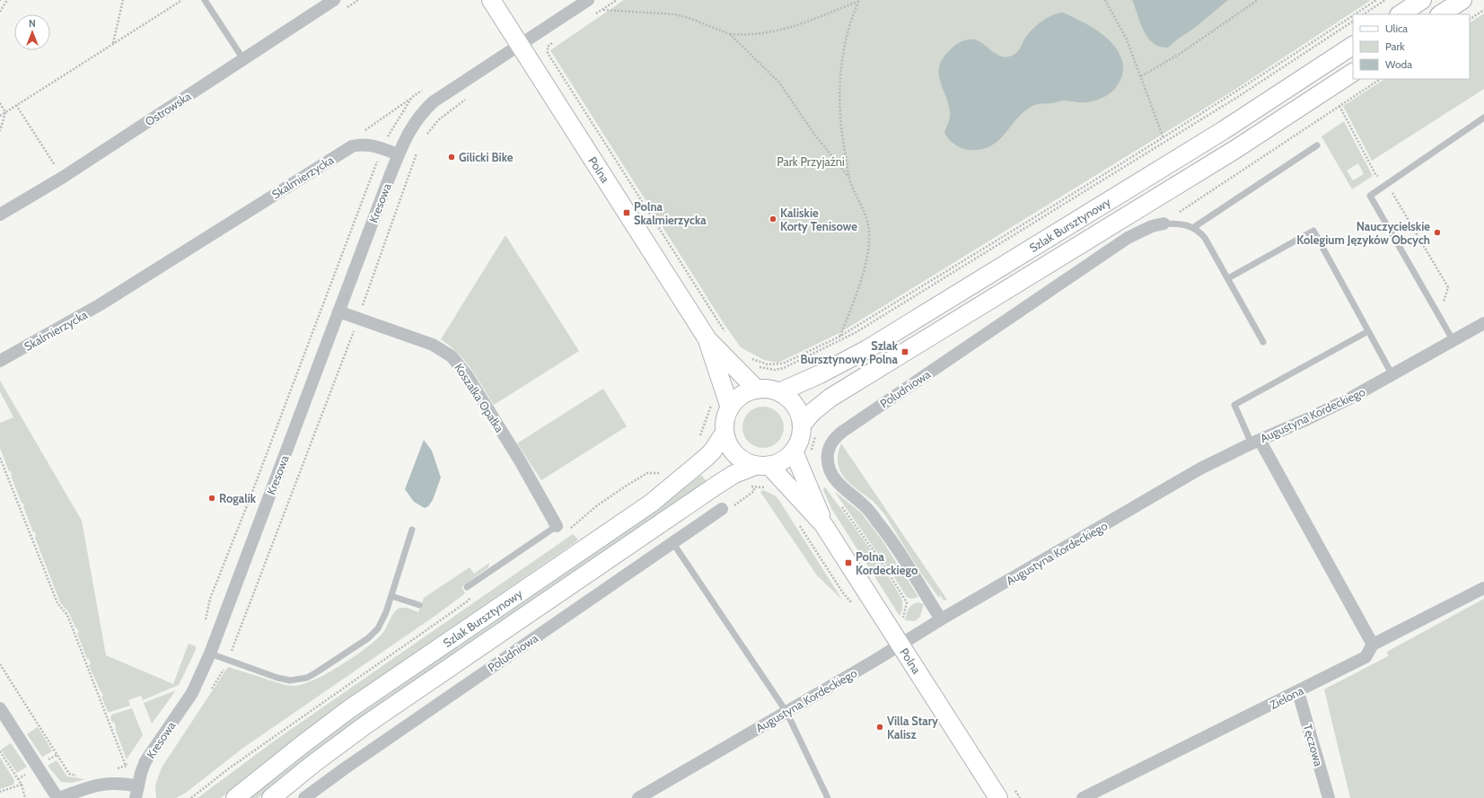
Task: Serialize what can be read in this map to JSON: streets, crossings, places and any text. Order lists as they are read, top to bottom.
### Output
{
  "streets": {
    "main road": ["Polna", "Szlak Bursztynowy"],
    "street": [
      "Ostrowska",
      "Skalmierzycka",
      "Kresowa",
      "Południowa",
      "Koszałka Opałka",
      "Augustyna Kordeckiego",
      "Zielona",
      "Tęczowa"
    ]
  },
  "crossings": [
    ["Polna", "Szlak Bursztynowy"],
    ["Polna", "Augustyna Kordeckiego"],
    ["Skalmierzycka", "Kresowa"],
    ["Kresowa", "Koszałka Opałka"],
    ["Południowa", "Augustyna Kordeckiego"],
    ["Zielona", "Tęczowa"]
  ],
  "parks": ["Park Przyjaźni"],
  "places": {
    "other": [
      "Gilicki Bike",
      "Kaliskie Korty Tenisowe",
      "Nauczycielskie Kolegium Języków Obcych",
      "Rogalik",
      "Villa Stary Kalisz"
    ],
    "transit": ["Polna Skalmierzycka", "Szlak Bursztynowy Polna", "Polna Kordeckiego"]
  },
  "legend": ["Ulica", "Park", "Woda"],
  "north": "top"
}
